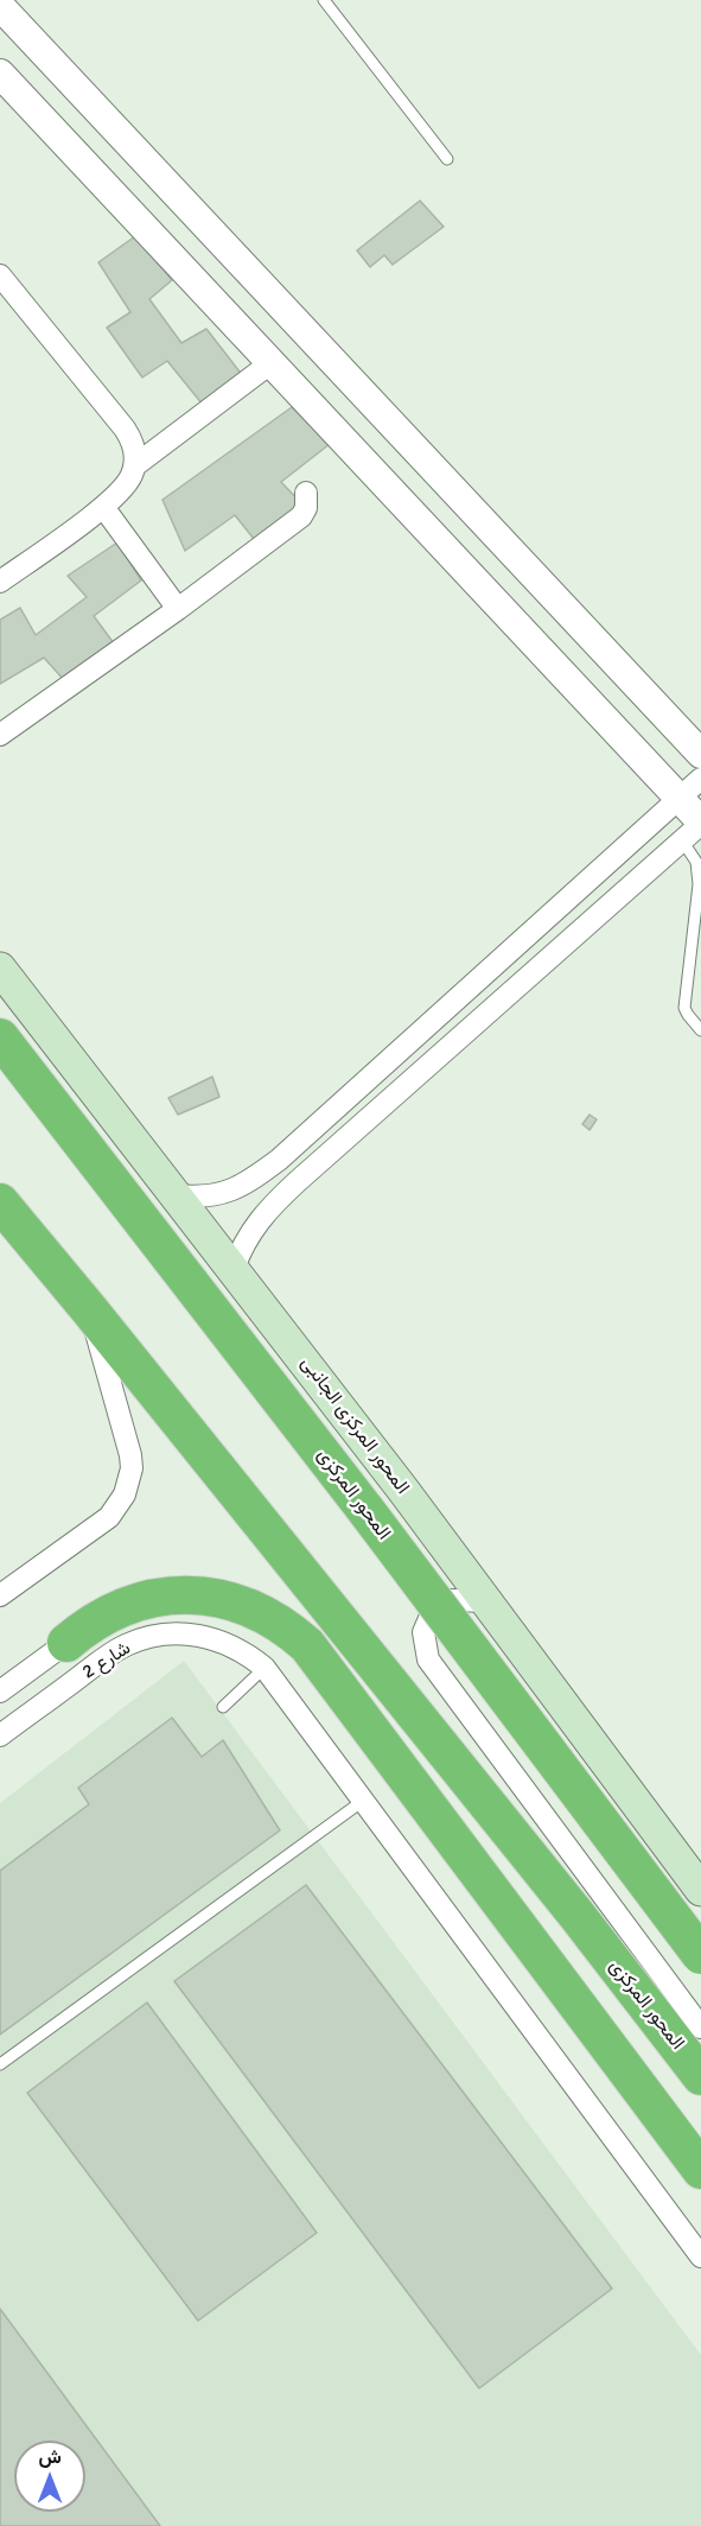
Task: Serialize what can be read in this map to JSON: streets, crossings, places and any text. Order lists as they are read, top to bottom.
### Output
{
  "streets": {
    "highway": ["المحور المركزى"],
    "main road": ["المحور المركزى الجانبى"],
    "street": ["شارع 2"]
  },
  "north": "top"
}
